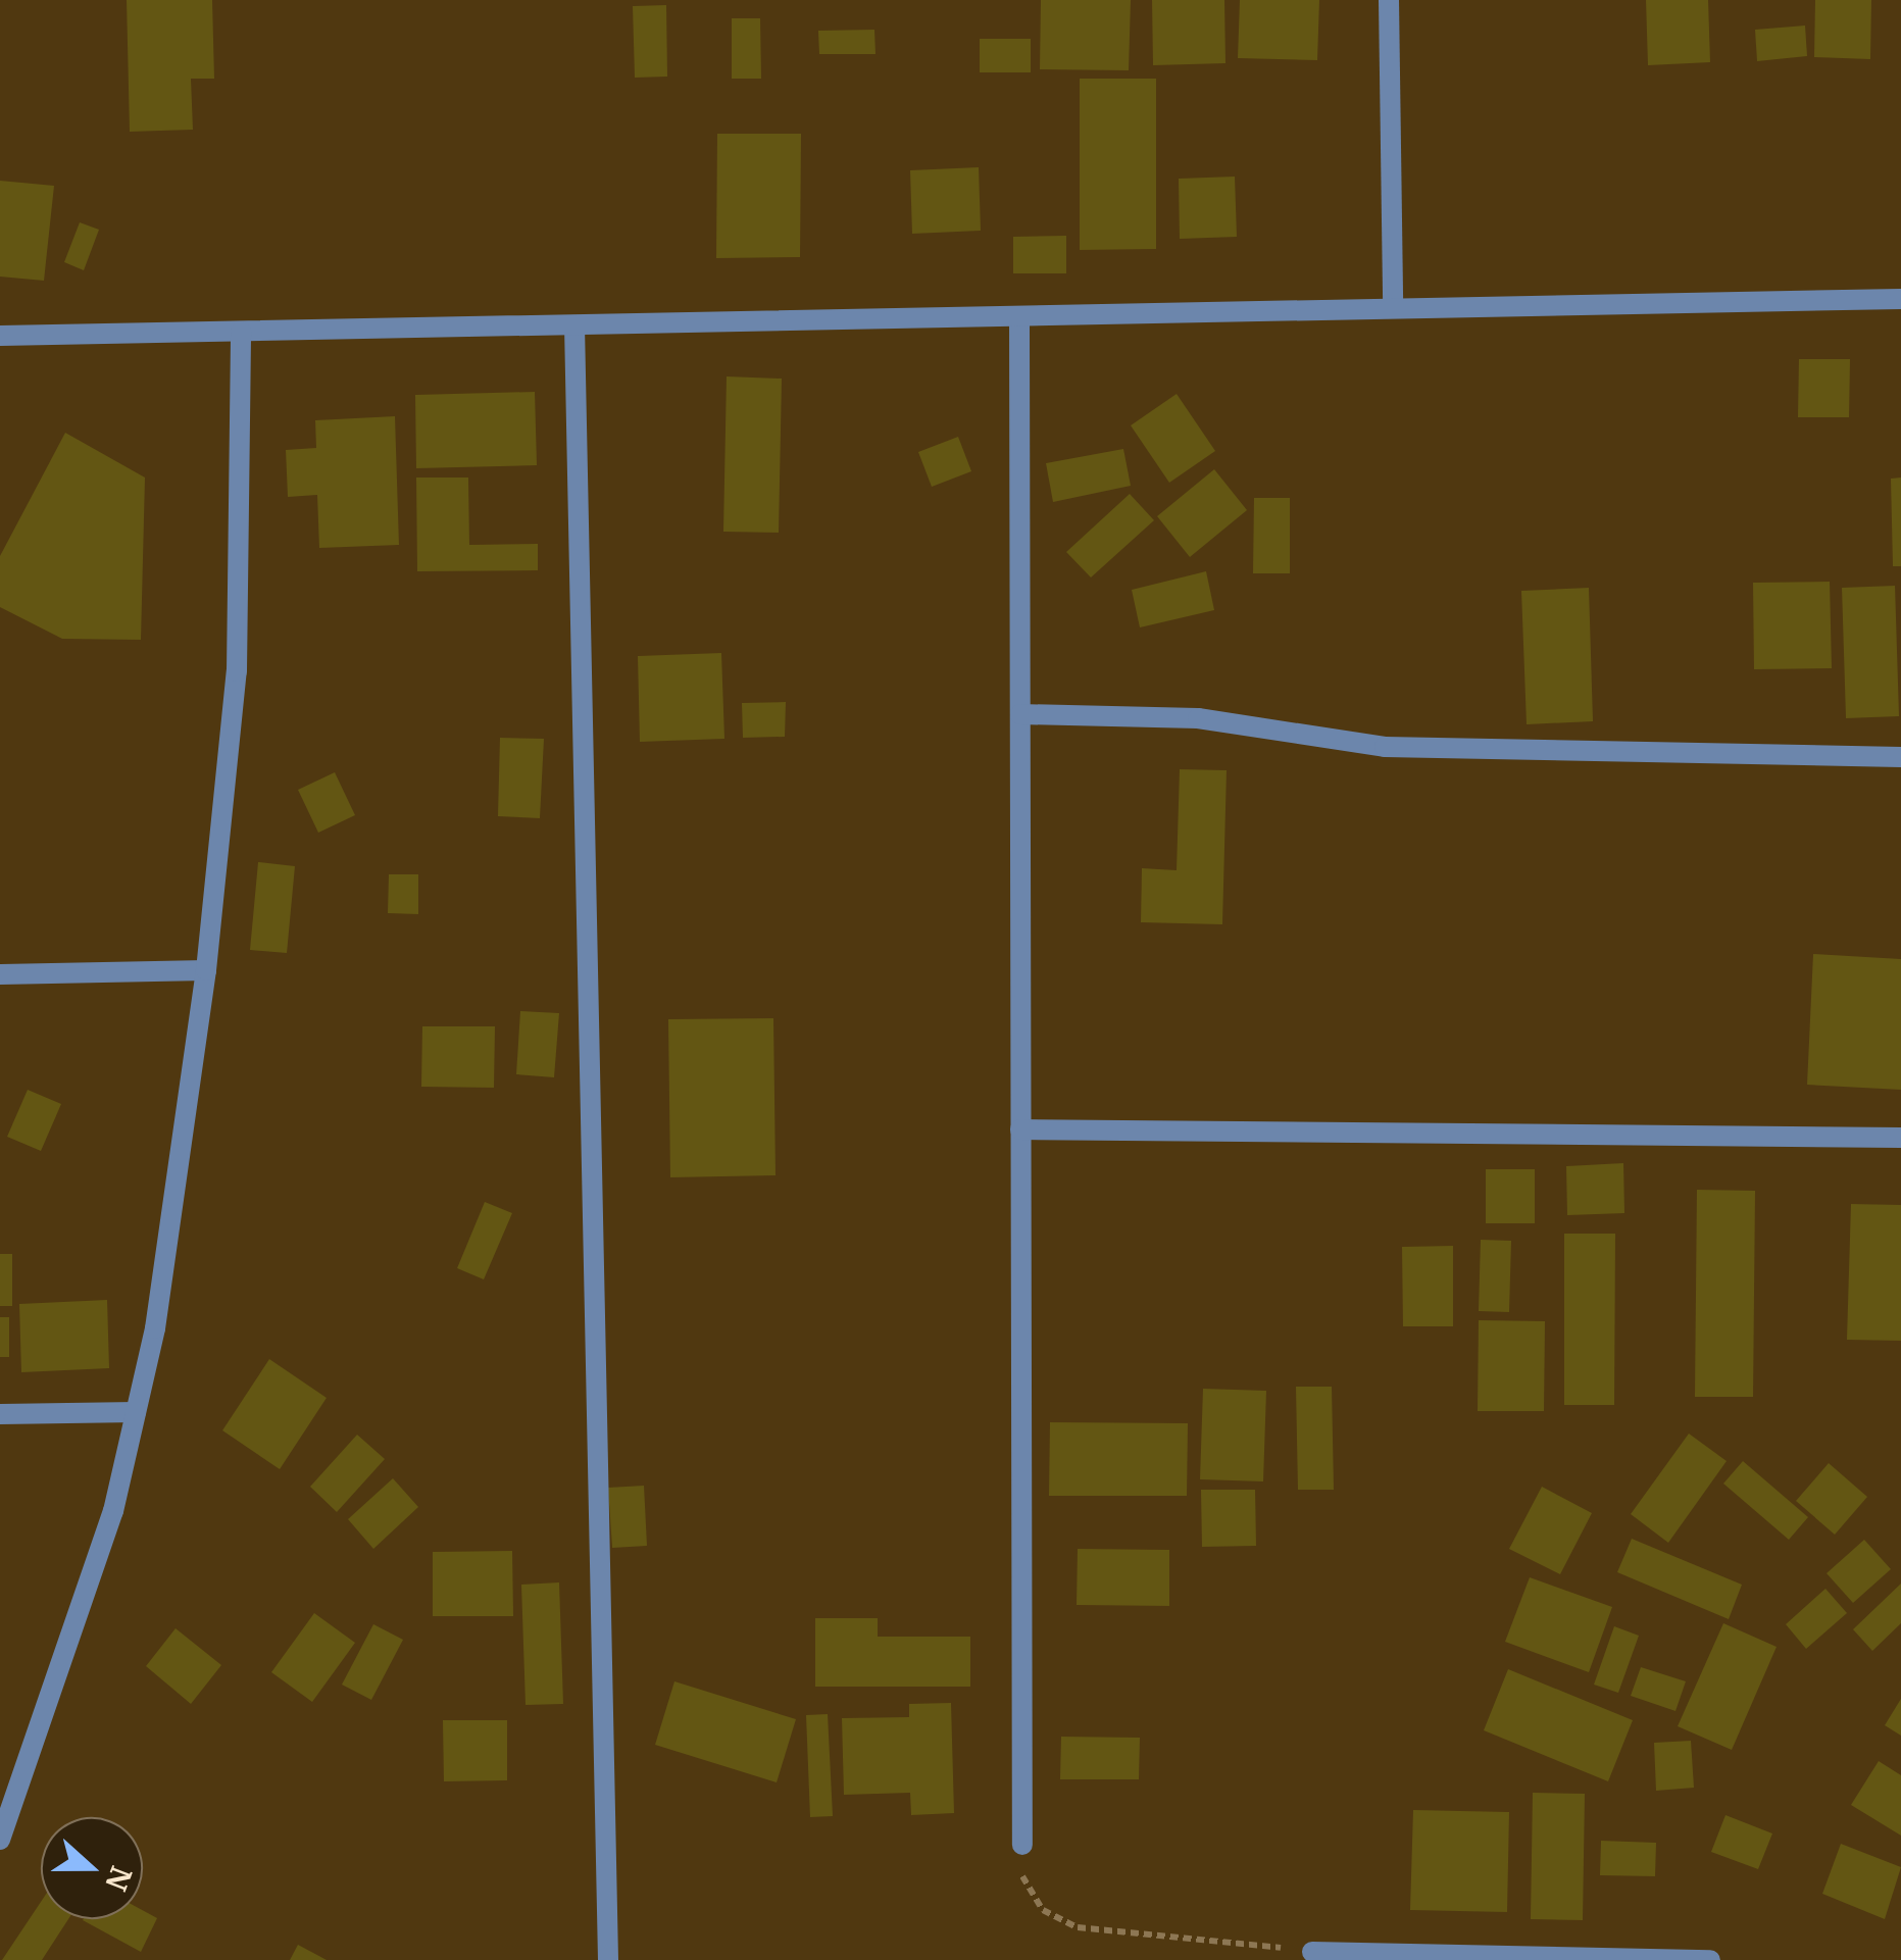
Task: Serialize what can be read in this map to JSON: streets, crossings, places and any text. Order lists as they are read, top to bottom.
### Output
{
  "north": "right"
}
